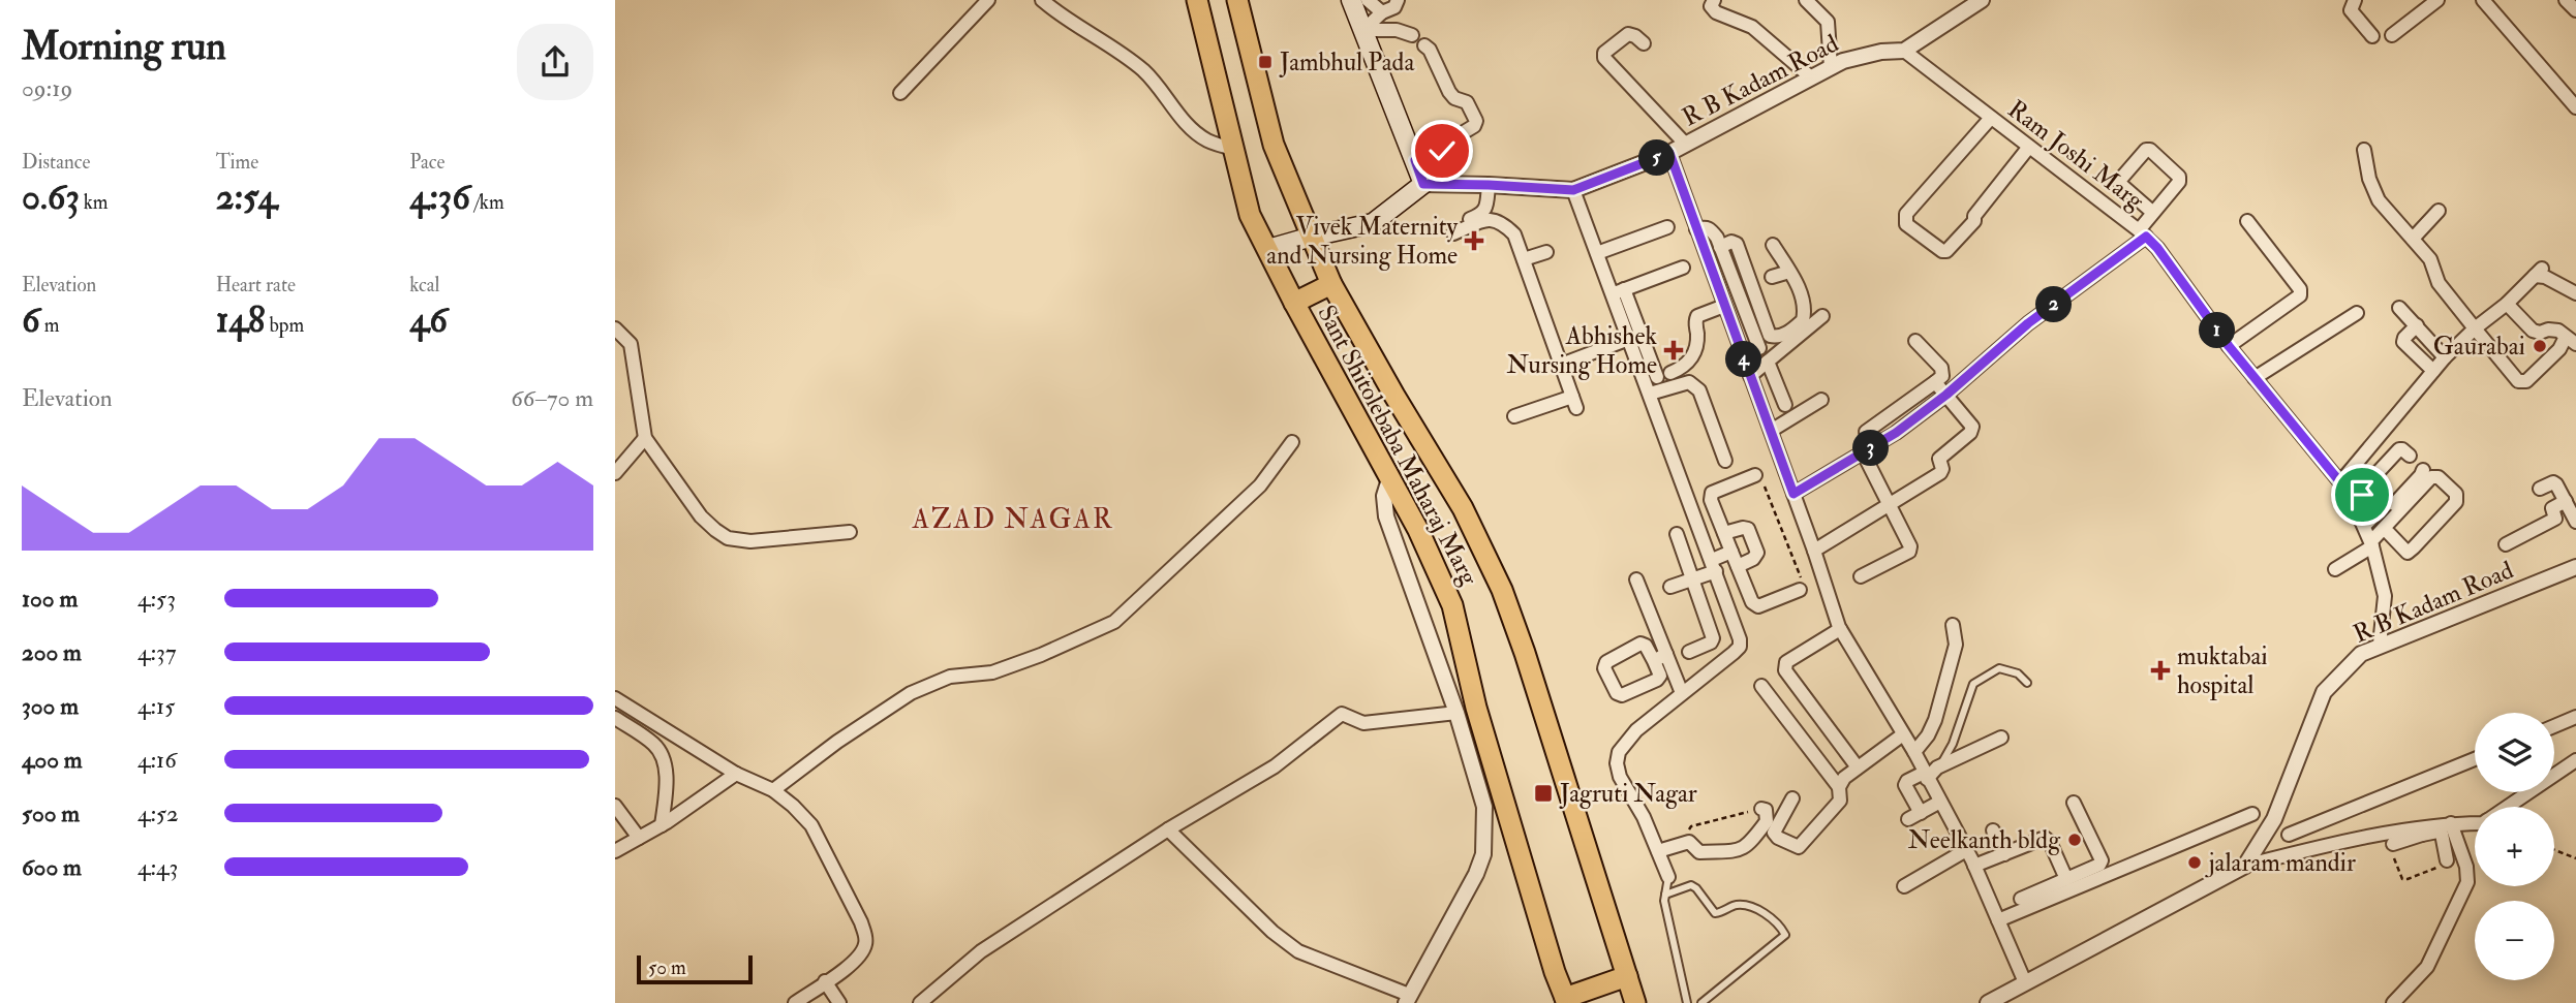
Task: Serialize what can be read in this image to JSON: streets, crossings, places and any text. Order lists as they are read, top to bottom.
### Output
{
  "streets": {
    "main road": ["Sant Shitolebaba Maharaj Marg"],
    "street": ["R B Kadam Road", "Ram Joshi Marg"]
  },
  "crossings": [
    ["R B Kadam Road", "Ram Joshi Marg"]
  ],
  "districts": ["AZAD NAGAR"],
  "places": {
    "transit": ["Jambhul Pada", "Jagruti Nagar"],
    "health": ["Vivek Maternity and Nursing Home", "Abhishek Nursing Home", "muktabai hospital"],
    "other": ["Gaurabai", "Neelkanth bldg", "jalaram mandir"]
  },
  "scale_bar": "50 m",
  "page": {
    "heading": ["Morning run", "09:19"],
    "stats": [
      ["Distance", "0.63 km"],
      ["Time", "2:54"],
      ["Pace", "4:36 /km"],
      ["Elevation", "6 m"],
      ["Heart rate", "148 bpm"],
      ["kcal", "46"]
    ],
    "pins": [
      "5",
      "2",
      "1",
      "4",
      "3"
    ],
    "chart": ["Elevation", "66–70 m"],
    "list": [
      {
        "name": "100 m",
        "note": "4:53"
      },
      {
        "name": "200 m",
        "note": "4:37"
      },
      {
        "name": "300 m",
        "note": "4:15"
      },
      {
        "name": "400 m",
        "note": "4:16"
      },
      {
        "name": "500 m",
        "note": "4:52"
      },
      {
        "name": "600 m",
        "note": "4:43"
      }
    ],
    "map_buttons": ["+", "−"],
    "scale": "50 m"
  }
}
